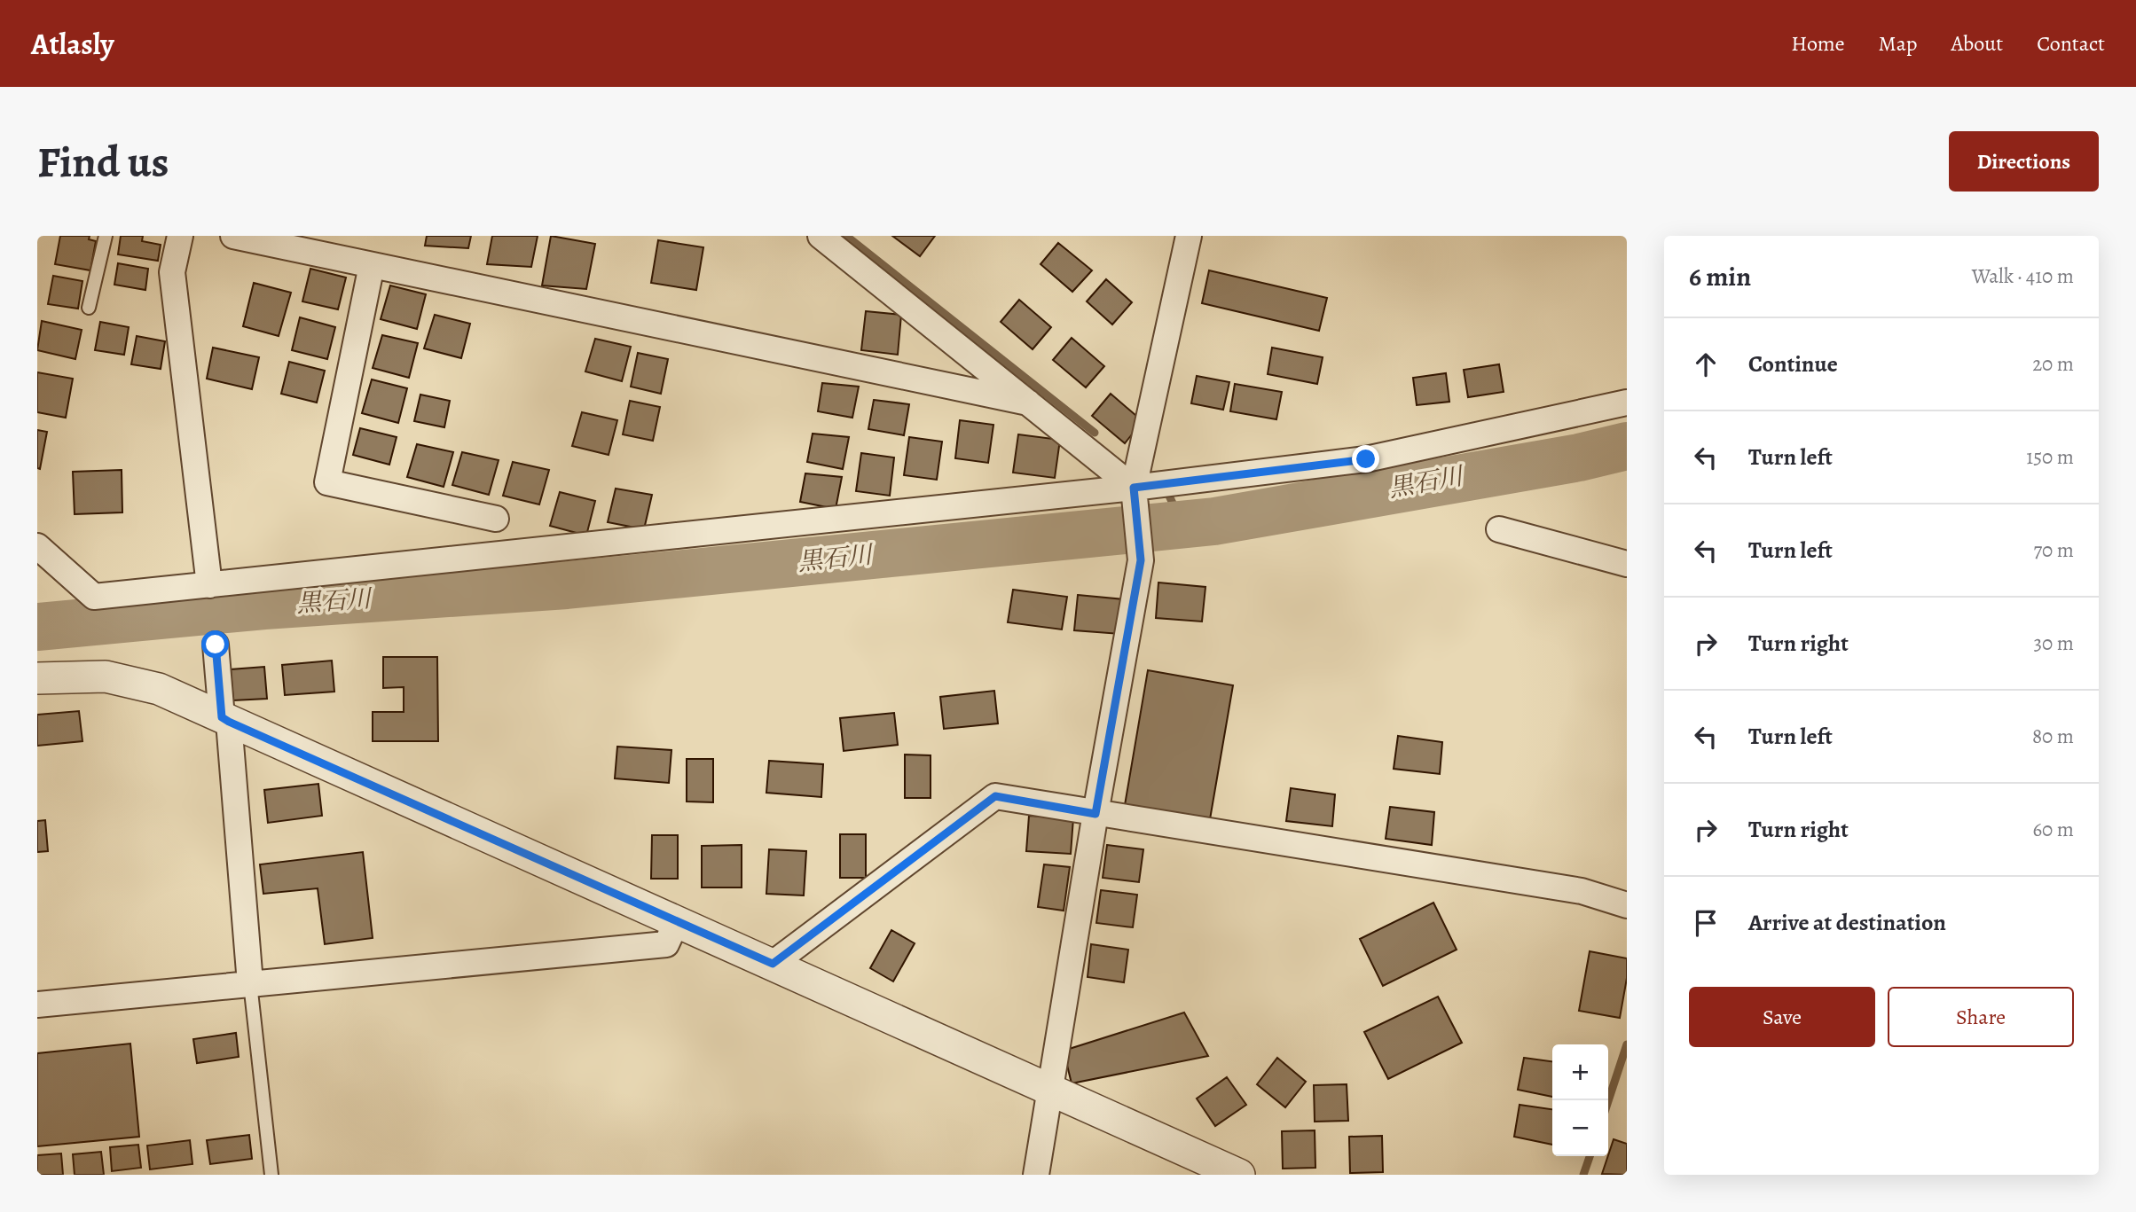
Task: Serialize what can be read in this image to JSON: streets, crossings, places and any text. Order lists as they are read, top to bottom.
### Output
{
  "water": ["黒石川"],
  "page": {
    "header": "Atlasly",
    "nav": [
      "Home",
      "Map",
      "About",
      "Contact"
    ],
    "buttons": [
      "Directions",
      ["Save", "Share"]
    ],
    "title": "Find us",
    "heading": ["6 min", "Walk · 410 m"],
    "list": [
      ["Continue", "20 m"],
      ["Turn left", "150 m"],
      ["Turn left", "70 m"],
      ["Turn right", "30 m"],
      ["Turn left", "80 m"],
      ["Turn right", "60 m"],
      "Arrive at destination"
    ],
    "map_buttons": ["+", "−"]
  }
}
